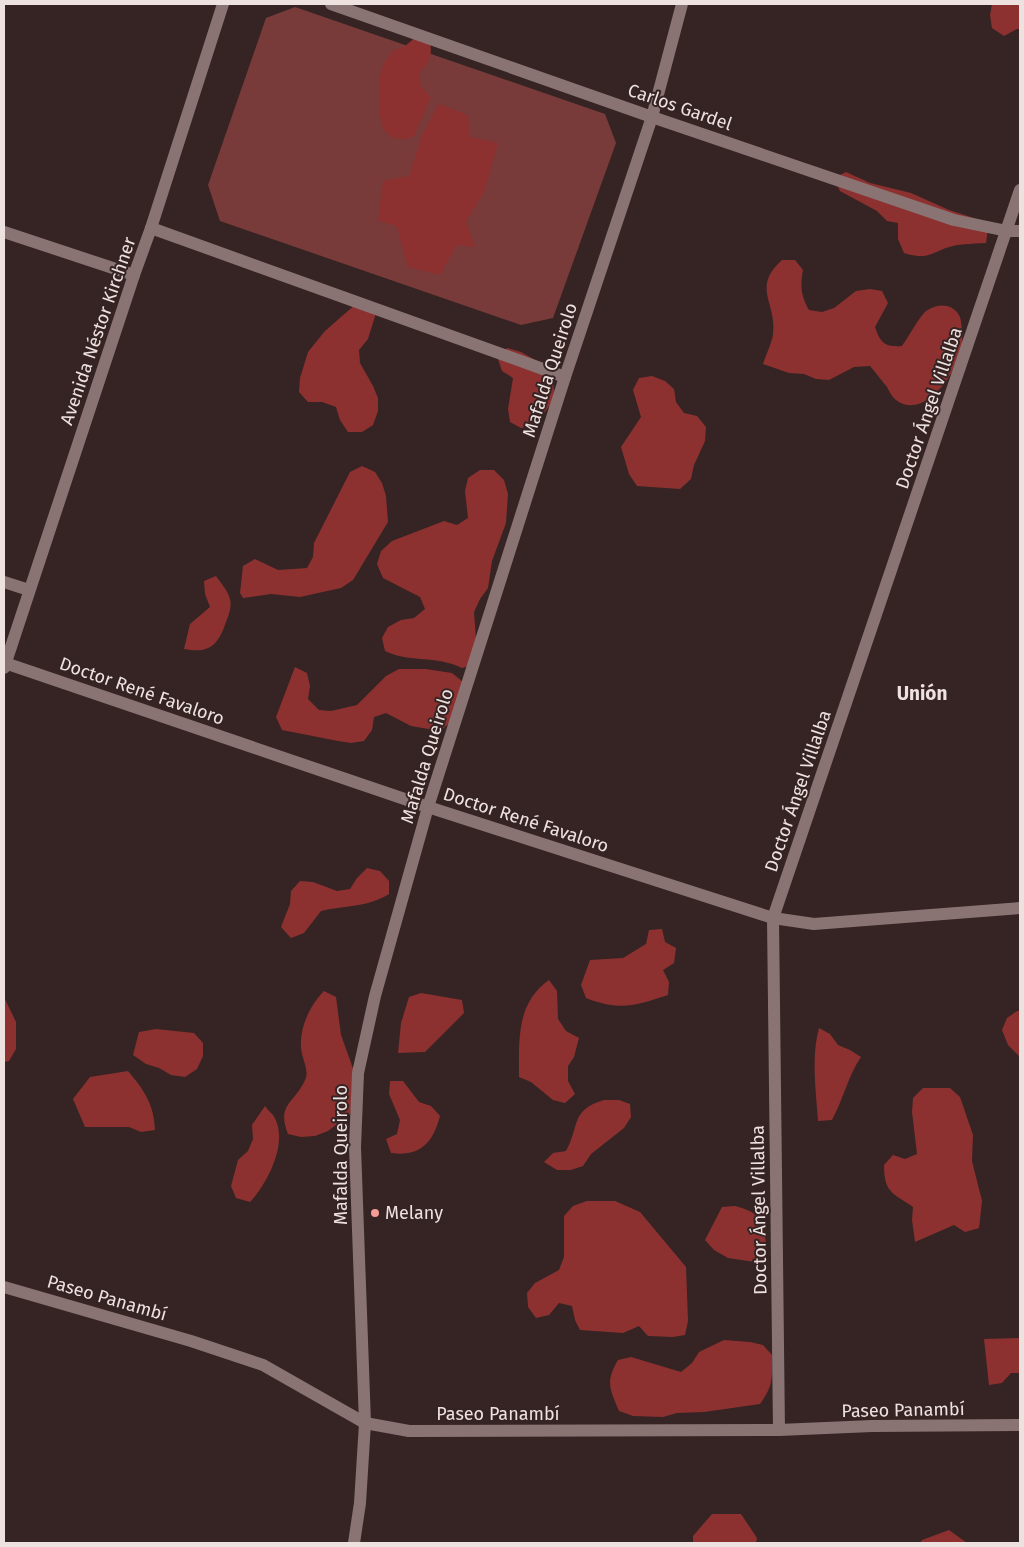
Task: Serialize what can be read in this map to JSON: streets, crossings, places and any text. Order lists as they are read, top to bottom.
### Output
{
  "streets": {
    "street": [
      "Carlos Gardel",
      "Avenida Néstor Kirchner",
      "Mafalda Queirolo",
      "Doctor Ángel Villalba",
      "Doctor René Favaloro",
      "Paseo Panambí"
    ]
  },
  "crossings": [
    ["Carlos Gardel", "Mafalda Queirolo"],
    ["Carlos Gardel", "Doctor Ángel Villalba"],
    ["Avenida Néstor Kirchner", "Doctor René Favaloro"],
    ["Mafalda Queirolo", "Doctor René Favaloro"],
    ["Mafalda Queirolo", "Paseo Panambí"],
    ["Doctor Ángel Villalba", "Doctor René Favaloro"],
    ["Doctor Ángel Villalba", "Paseo Panambí"]
  ],
  "districts": ["Unión"],
  "places": ["Melany"]
}
